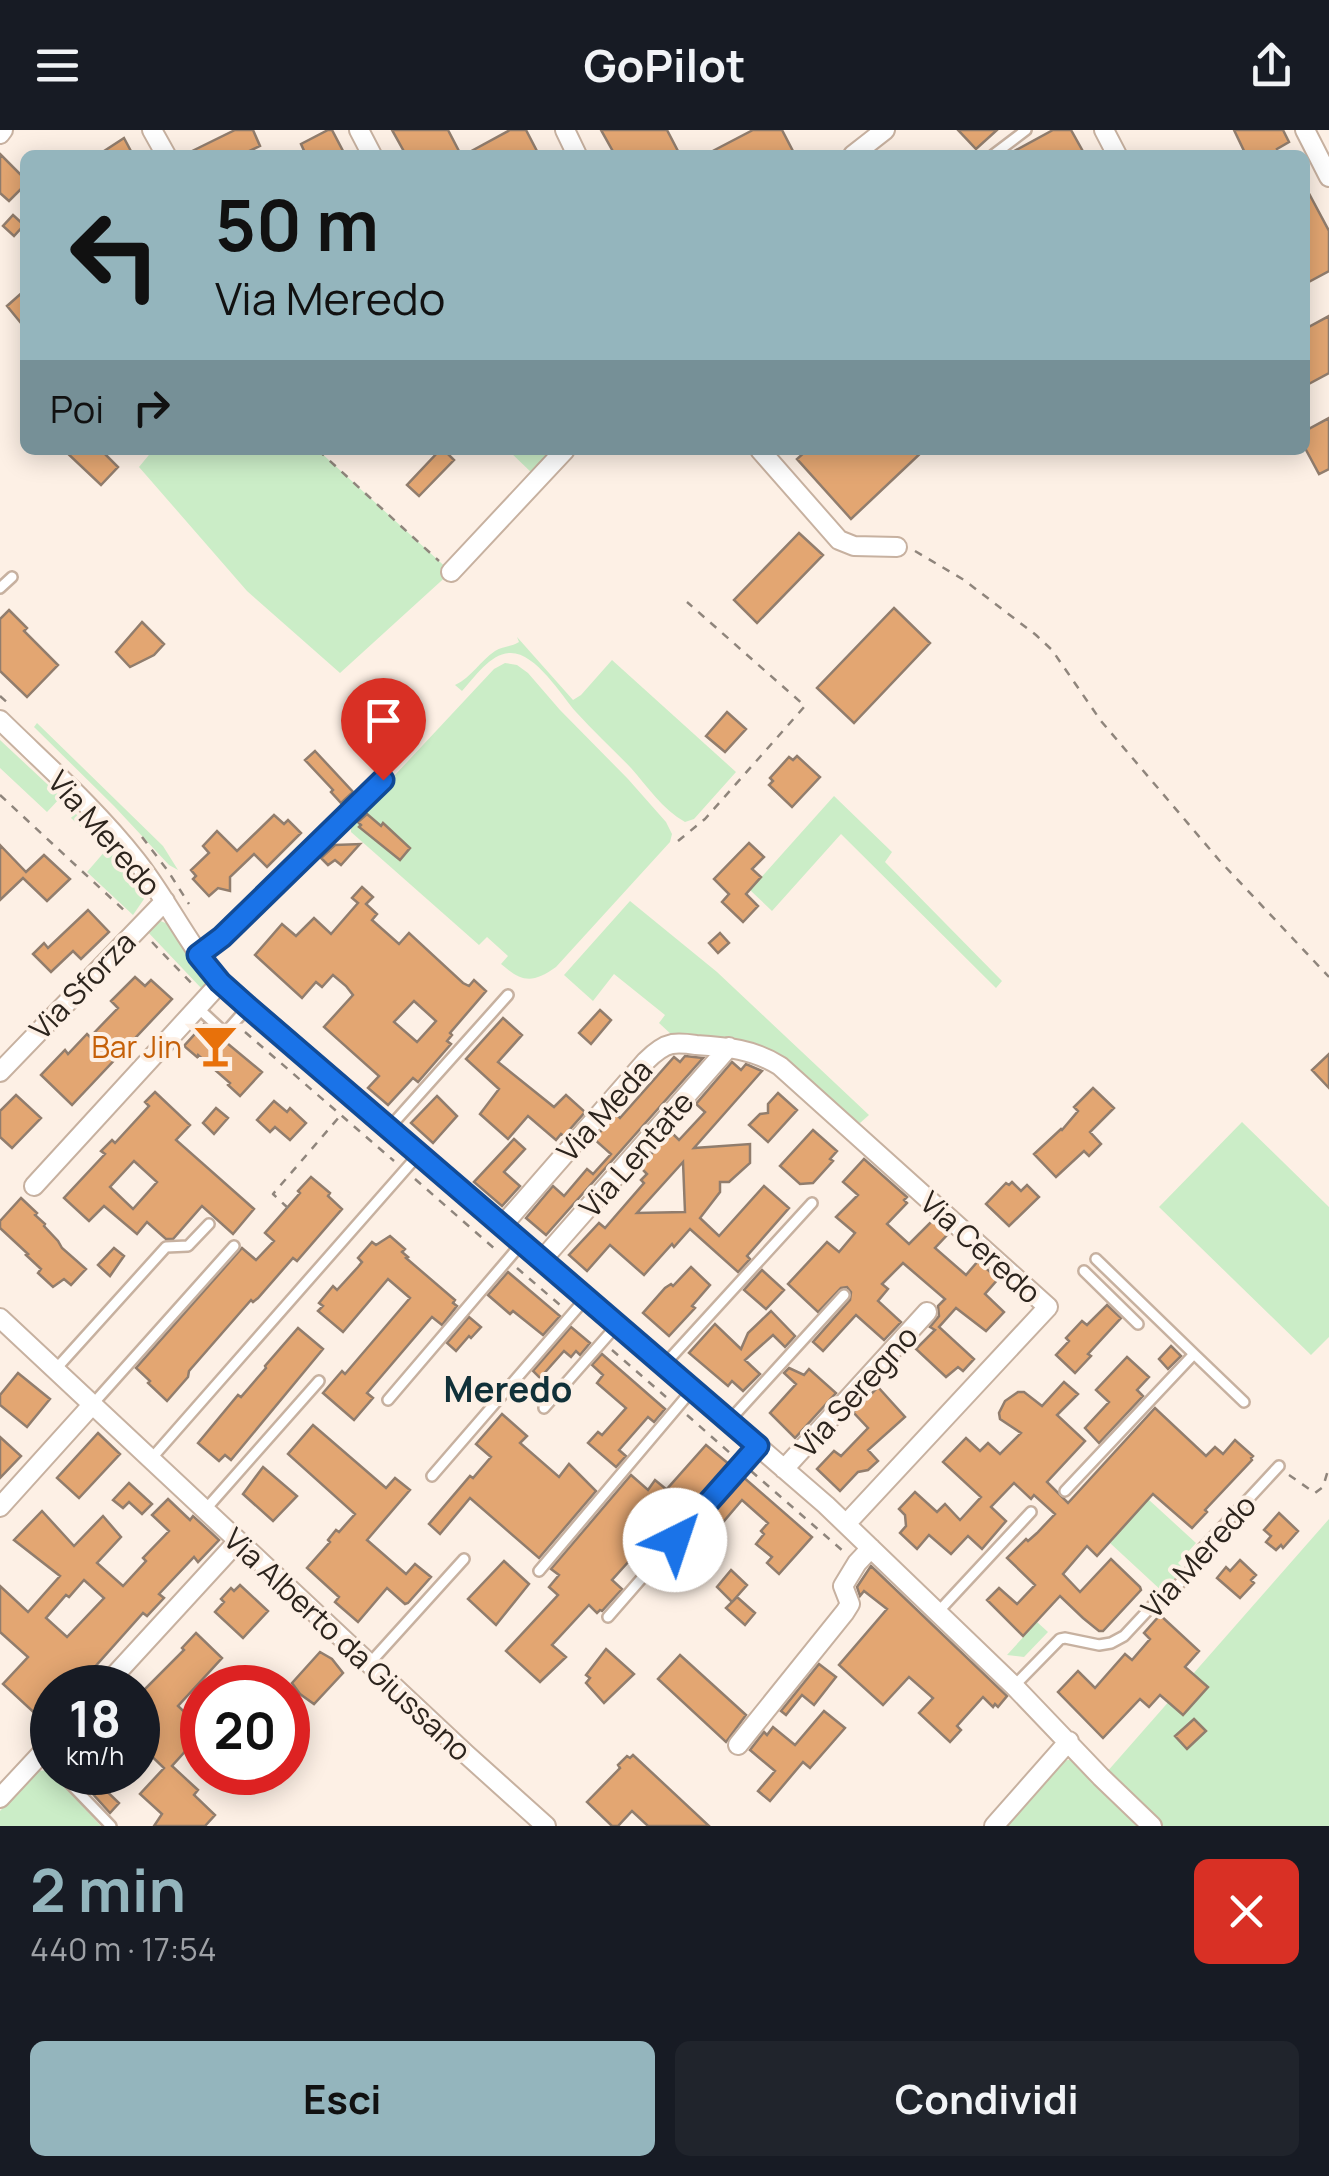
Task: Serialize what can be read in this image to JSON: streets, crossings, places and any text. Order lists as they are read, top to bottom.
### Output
{
  "streets": {
    "street": [
      "Via Meredo",
      "Via Sforza",
      "Via Meda",
      "Via Lentate",
      "Via Ceredo",
      "Via Seregno",
      "Via Alberto da Giussano"
    ]
  },
  "crossings": [
    ["Via Meredo", "Via Sforza"],
    ["Via Meredo", "Via Meda"],
    ["Via Meredo", "Via Lentate"],
    ["Via Meredo", "Via Ceredo"],
    ["Via Meredo", "Via Seregno"],
    ["Via Meda", "Via Lentate"],
    ["Via Meda", "Via Ceredo"],
    ["Via Lentate", "Via Ceredo"]
  ],
  "districts": ["Meredo"],
  "places": {
    "bar": ["Bar Jin"]
  },
  "page": {
    "header": "GoPilot",
    "turn": ["50 m", "Via Meredo"],
    "then": "Poi",
    "speed": "18 km/h",
    "limit": "20",
    "heading": ["2 min", "440 m · 17:54"],
    "buttons": ["Esci", "Condividi"]
  }
}
